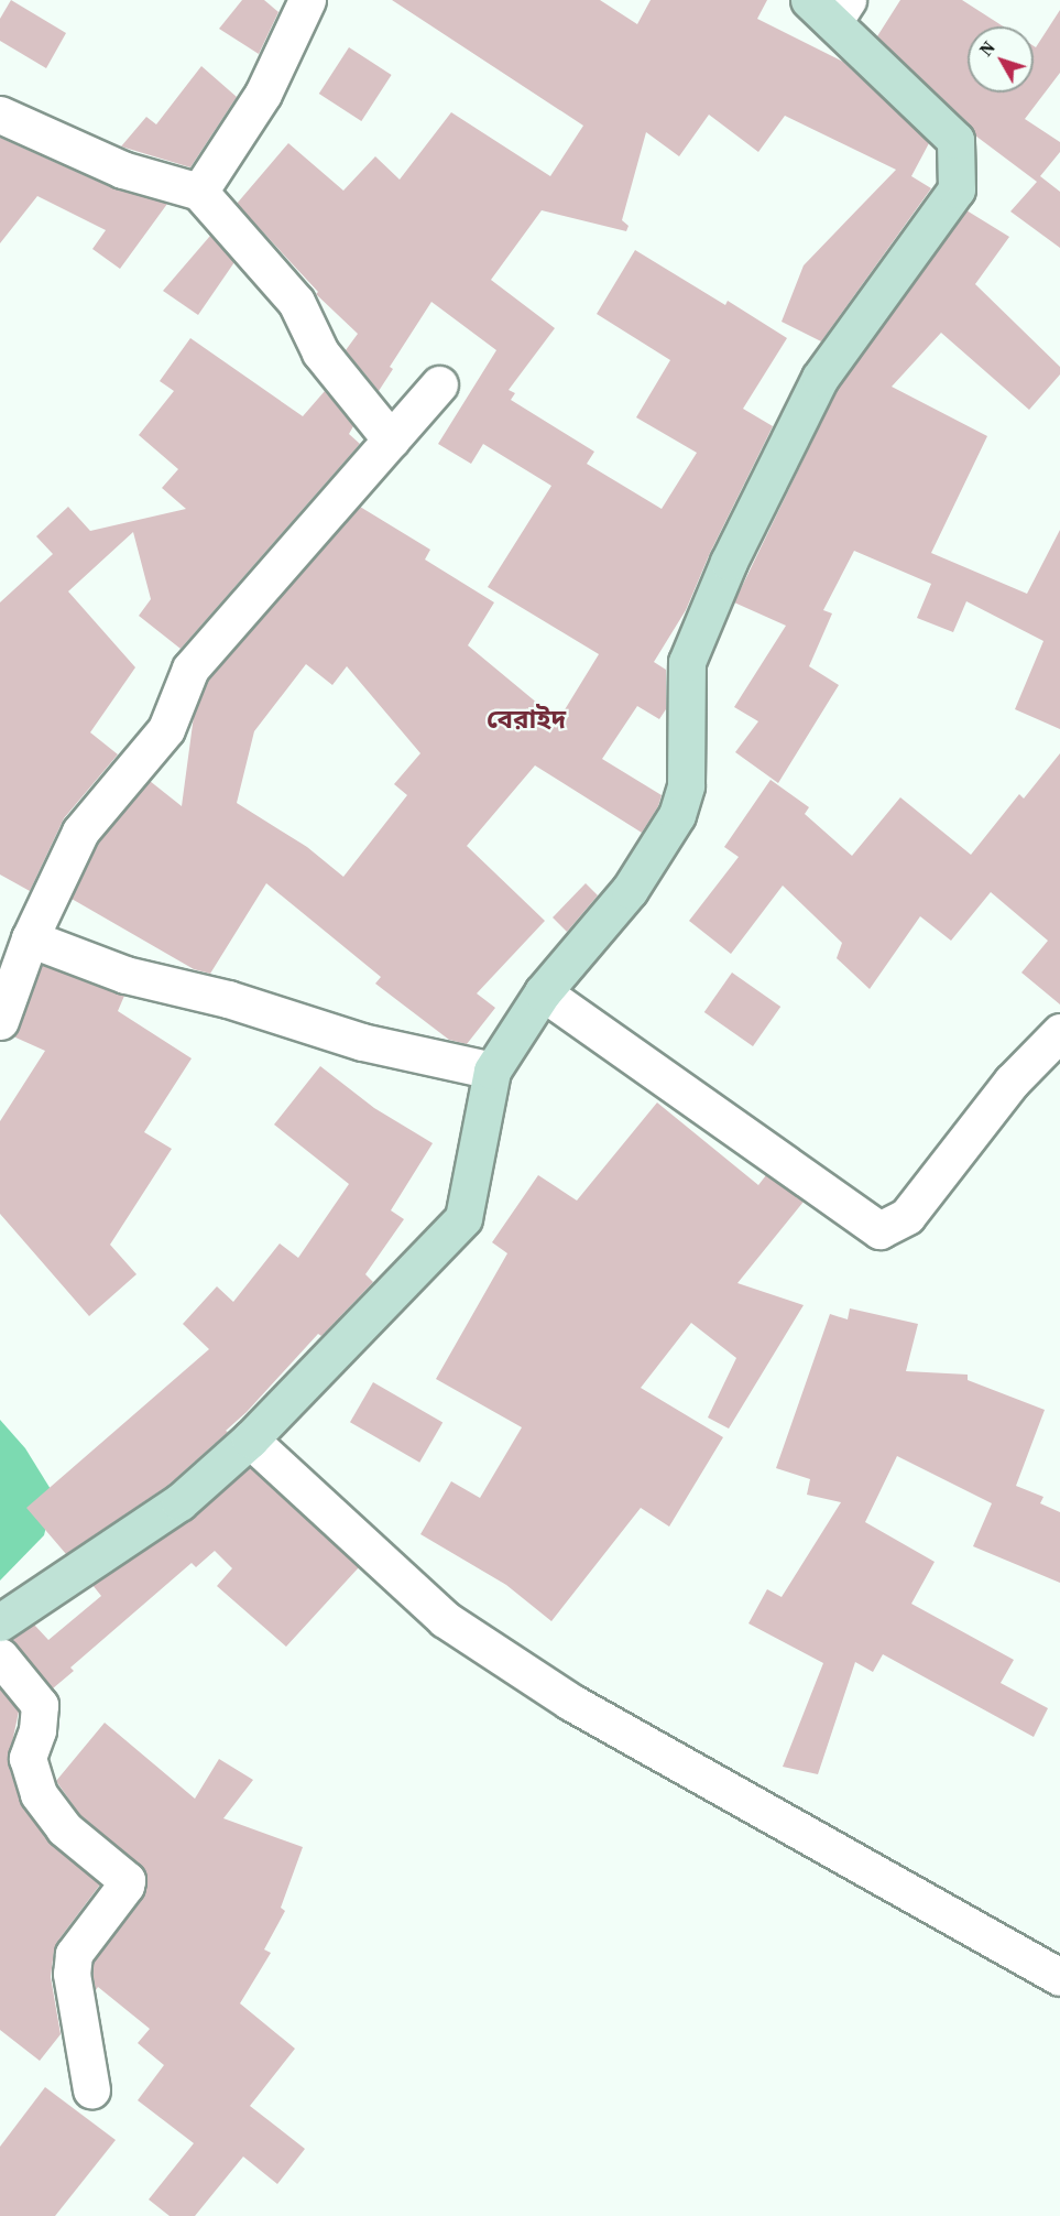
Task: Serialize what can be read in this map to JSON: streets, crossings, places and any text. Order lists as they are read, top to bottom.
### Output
{
  "districts": ["বেরাইদ"],
  "north": "top left"
}
